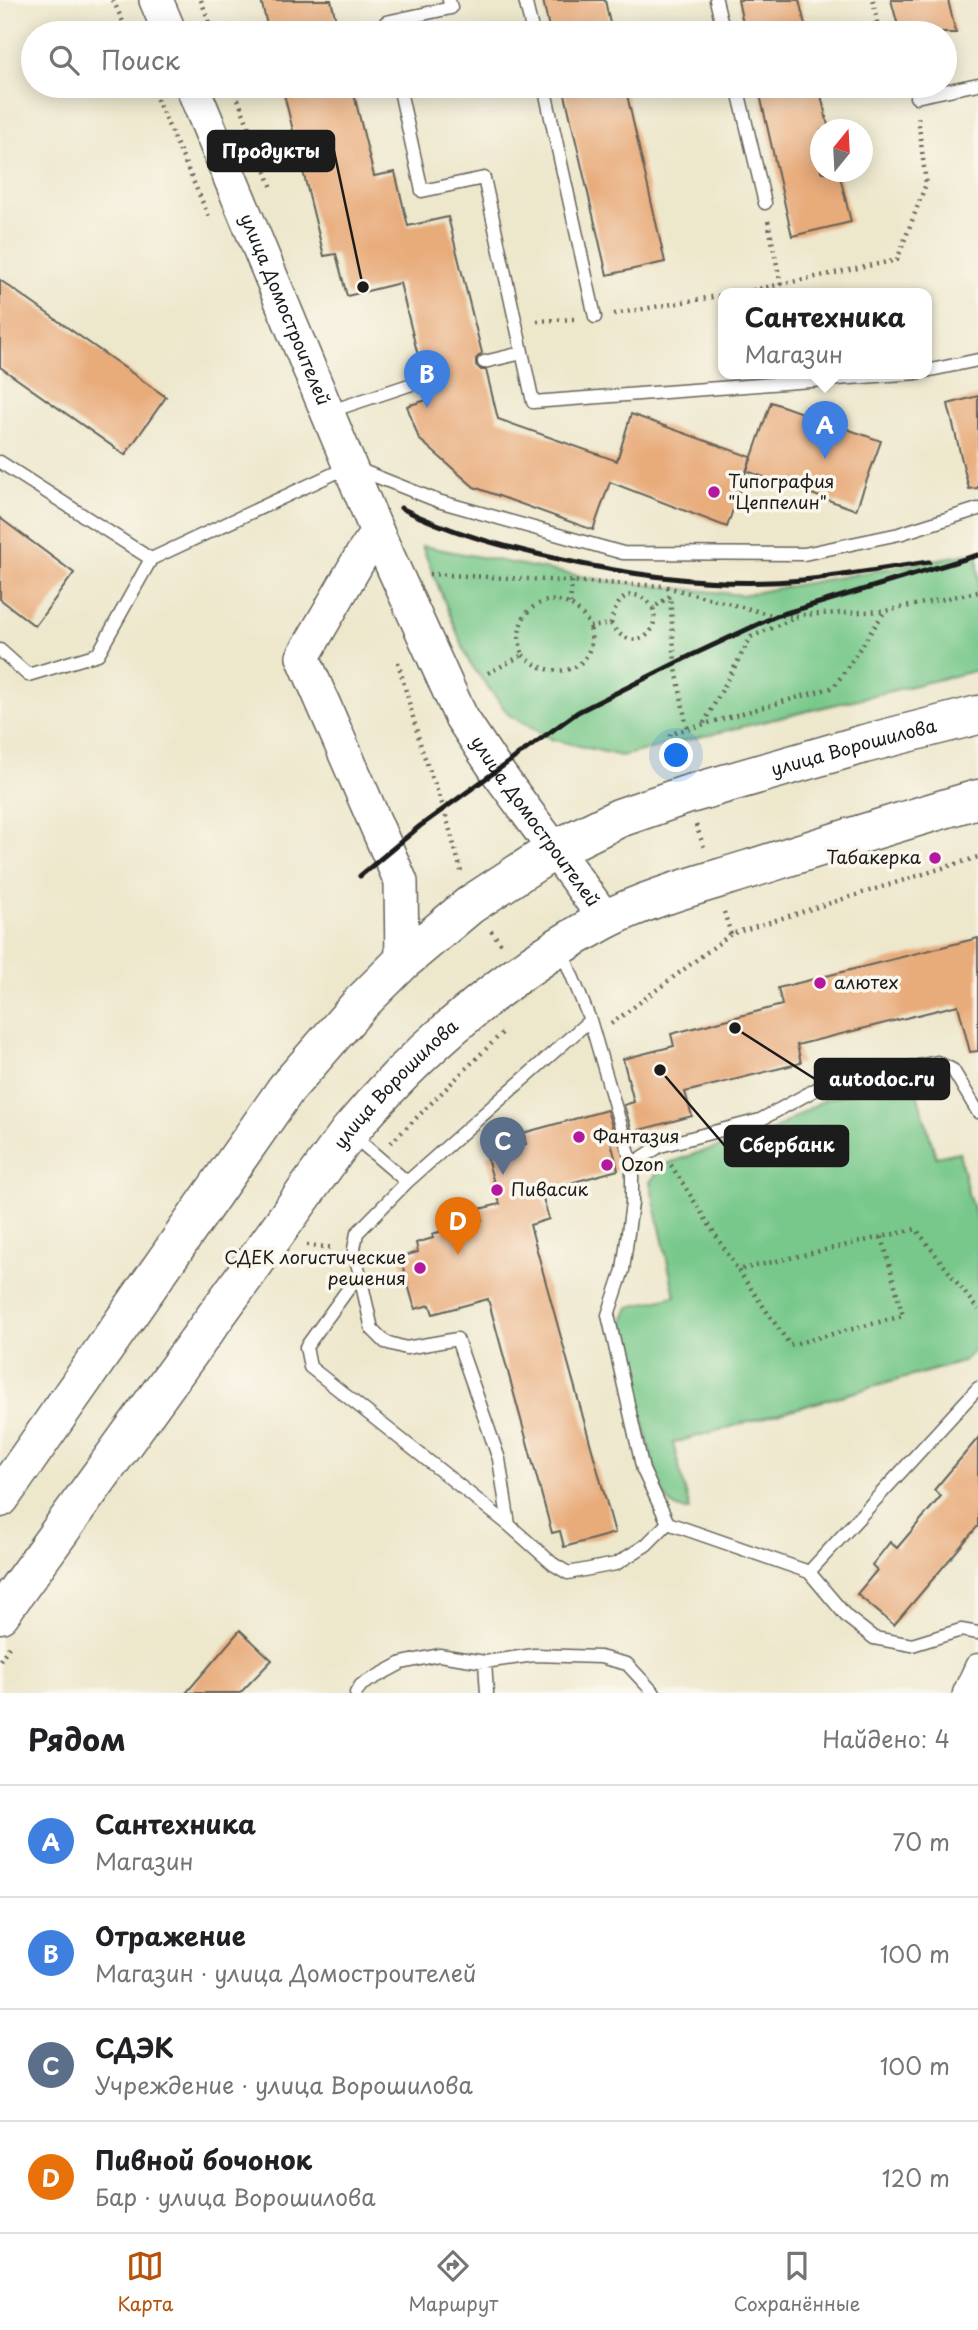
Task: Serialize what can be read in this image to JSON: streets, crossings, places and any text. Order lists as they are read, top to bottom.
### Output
{
  "streets": {
    "main road": ["улица Ворошилова"],
    "street": ["улица Домостроителей"]
  },
  "crossings": [
    ["улица Домостроителей", "улица Ворошилова"]
  ],
  "places": [
    "Продукты",
    "Типография \"Цеппелин\"",
    "Табакерка",
    "алютех",
    "autodoc.ru",
    "Сбербанк",
    "Фантазия",
    "Ozon",
    "Пивасик",
    "СДЕК логистические решения"
  ],
  "north": "top",
  "page": {
    "search": "Поиск",
    "popup": ["Сантехника", "Магазин"],
    "pins": [
      "B",
      "A",
      "C",
      "D"
    ],
    "heading": ["Рядом", "Найдено: 4"],
    "list": [
      {
        "mark": "A",
        "name": "Сантехника",
        "note": "Магазин",
        "value": "70 m"
      },
      {
        "mark": "B",
        "name": "Отражение",
        "note": "Магазин · улица Домостроителей",
        "value": "100 m"
      },
      {
        "mark": "C",
        "name": "СДЭК",
        "note": "Учреждение · улица Ворошилова",
        "value": "100 m"
      },
      {
        "mark": "D",
        "name": "Пивной бочонок",
        "note": "Бар · улица Ворошилова",
        "value": "120 m"
      }
    ],
    "nav": ["Карта", "Маршрут", "Сохранённые"]
  }
}
